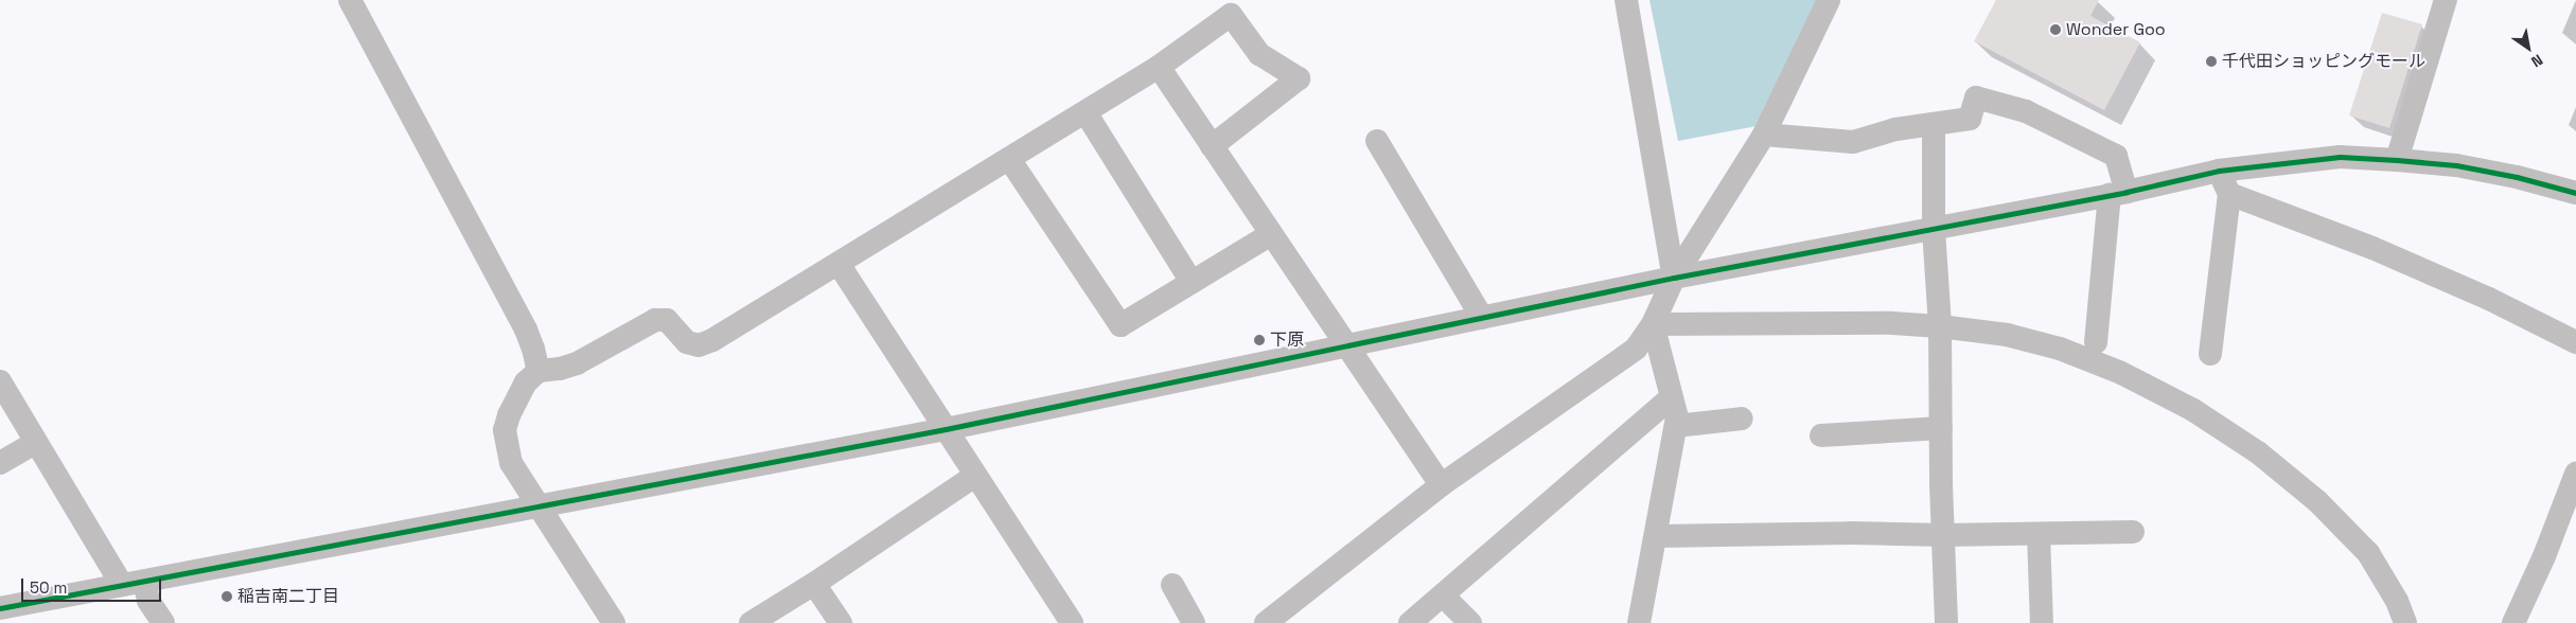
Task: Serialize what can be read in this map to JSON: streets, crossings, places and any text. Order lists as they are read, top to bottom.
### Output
{
  "places": [
    "Wonder Goo",
    "千代田ショッピングモール",
    "下原",
    "稲吉南二丁目"
  ],
  "scale_bar": "50 m",
  "north": "bottom right"
}
